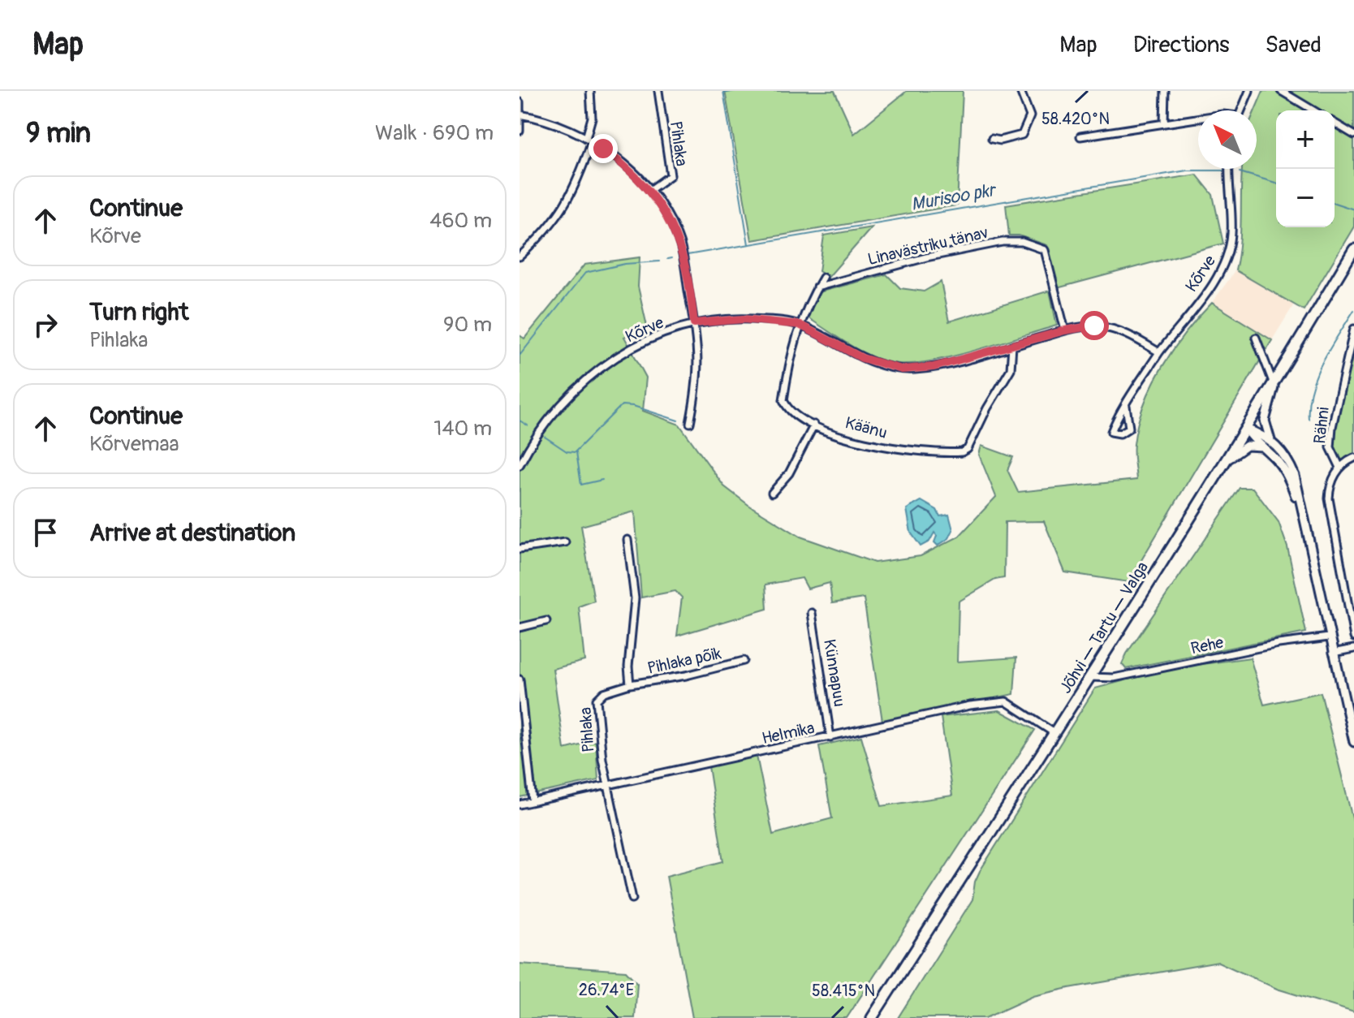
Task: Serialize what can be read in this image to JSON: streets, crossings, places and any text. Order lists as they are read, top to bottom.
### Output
{
  "streets": {
    "highway": ["Jõhvi — Tartu — Valga"],
    "street": [
      "Pihlaka",
      "Linavästriku tänav",
      "Kõrve",
      "Rähni",
      "Käänu",
      "Rehe",
      "Pihlaka põik",
      "Künnapuu",
      "Helmika"
    ]
  },
  "crossings": [
    ["Pihlaka", "Pihlaka põik"],
    ["Pihlaka", "Helmika"],
    ["Linavästriku tänav", "Kõrve"],
    ["Linavästriku tänav", "Käänu"],
    ["Kõrve", "Käänu"],
    ["Jõhvi — Tartu — Valga", "Rehe"],
    ["Jõhvi — Tartu — Valga", "Helmika"],
    ["Künnapuu", "Helmika"]
  ],
  "water": ["Murisoo pkr"],
  "north": "top left",
  "page": {
    "header": "Map",
    "nav": ["Map", "Directions", "Saved"],
    "heading": ["9 min", "Walk · 690 m"],
    "map_buttons": ["+", "−"],
    "list": [
      ["Continue", "Kõrve", "460 m"],
      ["Turn right", "Pihlaka", "90 m"],
      ["Continue", "Kõrvemaa", "140 m"],
      "Arrive at destination"
    ]
  },
  "coordinates": ["58.420°N", "26.74°E", "58.415°N"]
}
